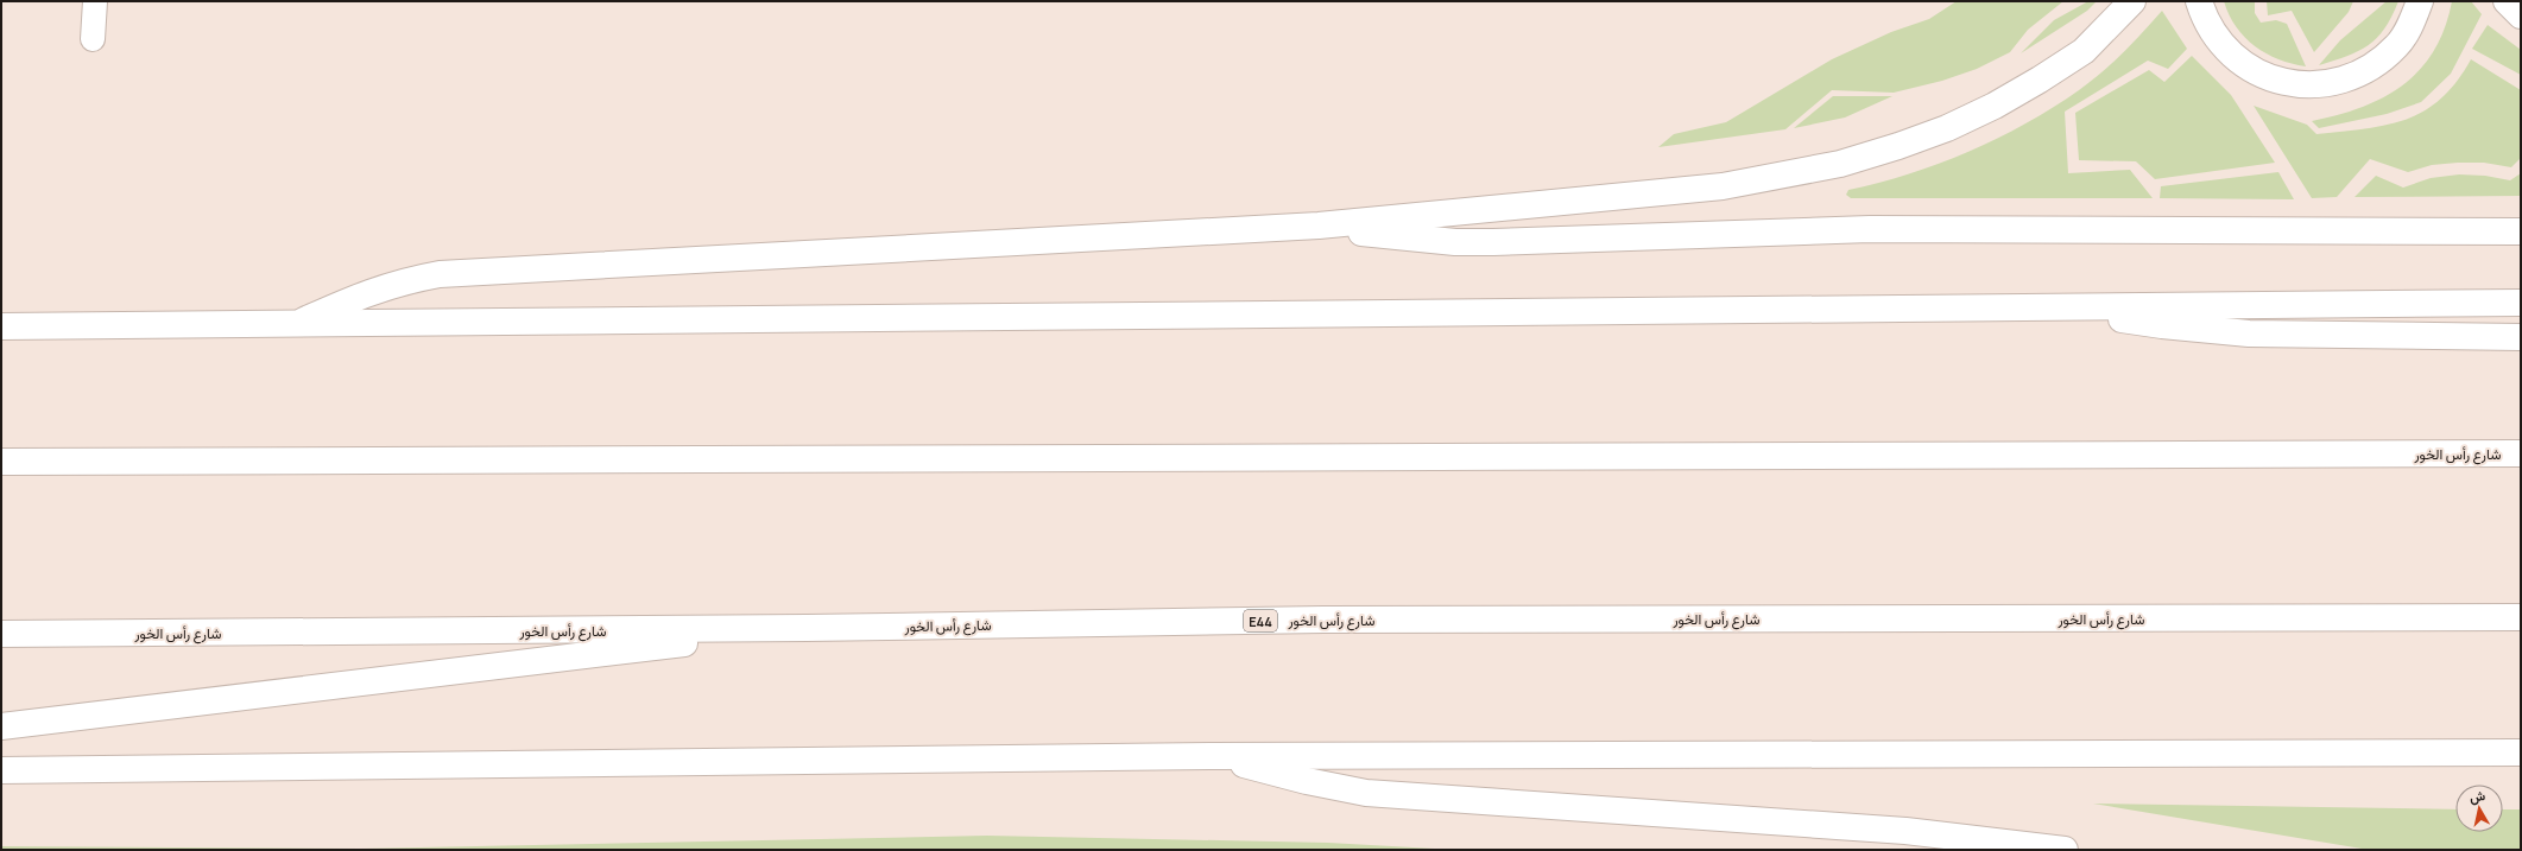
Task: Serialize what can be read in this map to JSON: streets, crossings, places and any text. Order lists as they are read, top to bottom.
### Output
{
  "streets": {
    "main road": ["شارع رأس الخور", "E44"]
  },
  "north": "top"
}
